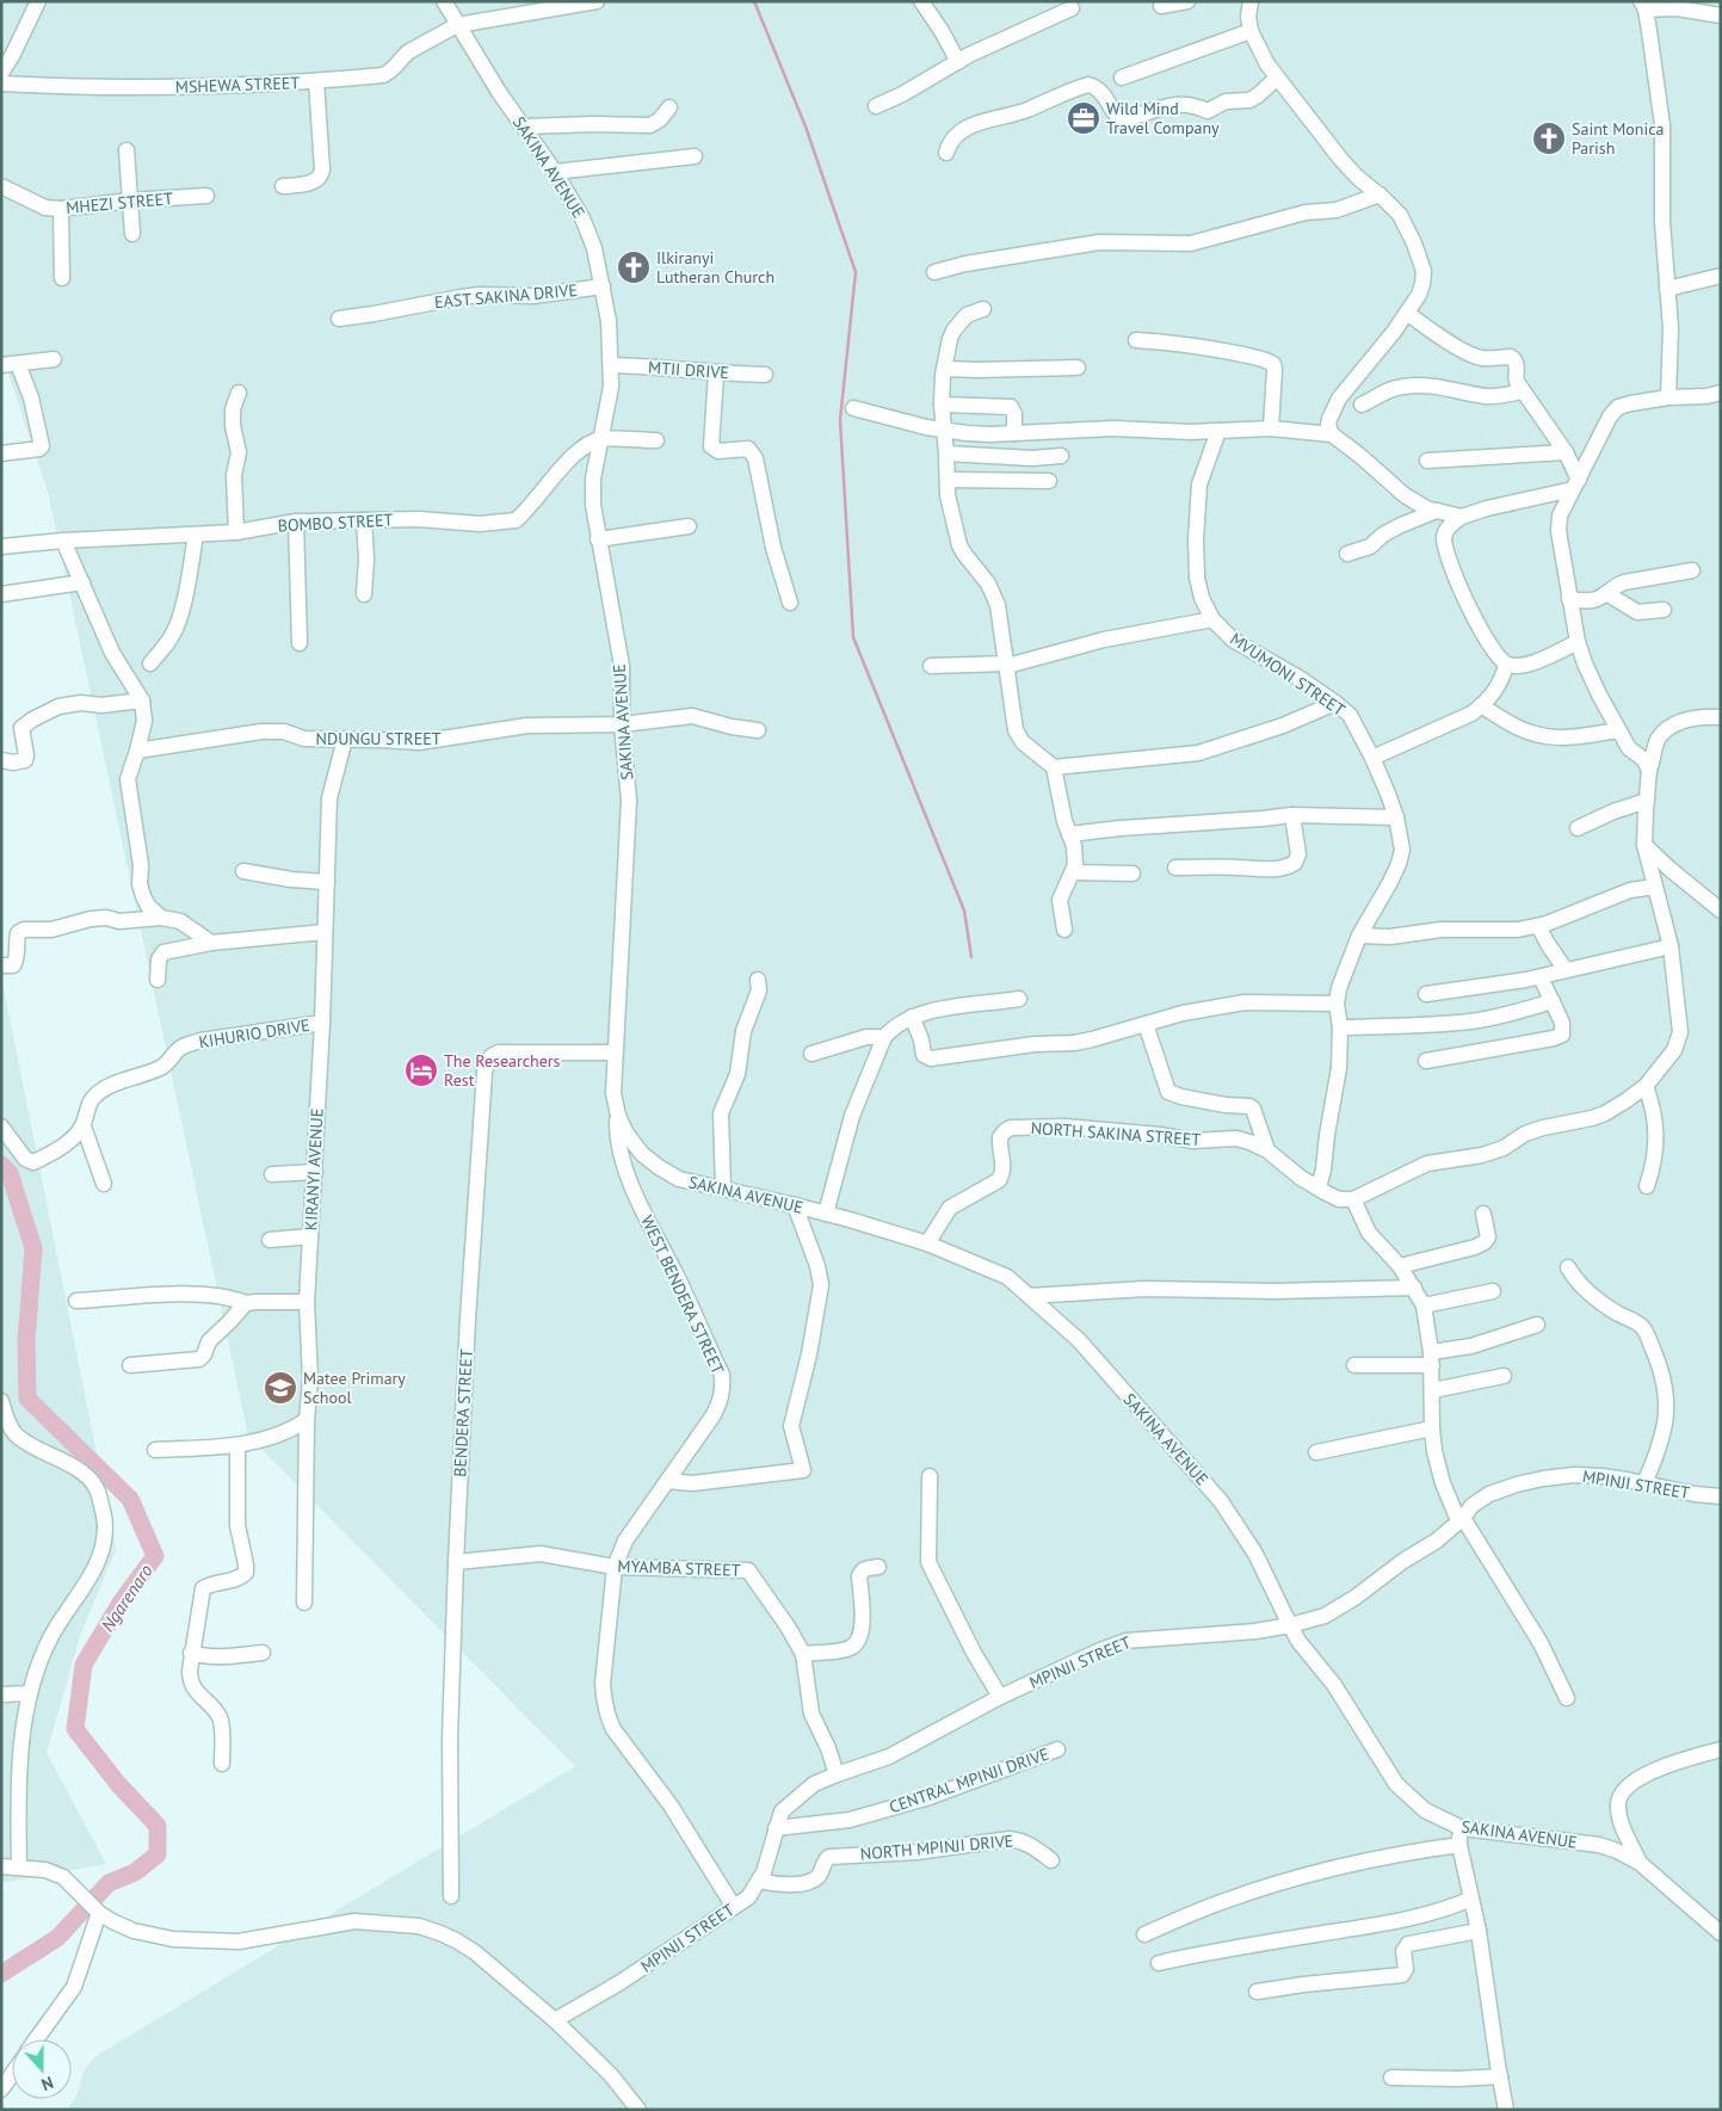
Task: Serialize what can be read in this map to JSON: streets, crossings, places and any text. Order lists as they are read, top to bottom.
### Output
{
  "streets": {
    "street": [
      "MSHEWA STREET",
      "SAKINA AVENUE",
      "MHEZI STREET",
      "EAST SAKINA DRIVE",
      "MTII DRIVE",
      "BOMBO STREET",
      "MVUMONI STREET",
      "NDUNGU STREET",
      "KIHURIO DRIVE",
      "NORTH SAKINA STREET",
      "KIRANYI AVENUE",
      "WEST BENDERA STREET",
      "BENDERA STREET",
      "MPINJI STREET",
      "MYAMBA STREET",
      "CENTRAL MPINJI DRIVE",
      "NORTH MPINJI DRIVE"
    ]
  },
  "crossings": [
    ["MSHEWA STREET", "SAKINA AVENUE"],
    ["SAKINA AVENUE", "EAST SAKINA DRIVE"],
    ["SAKINA AVENUE", "MTII DRIVE"],
    ["SAKINA AVENUE", "BOMBO STREET"],
    ["SAKINA AVENUE", "NDUNGU STREET"],
    ["SAKINA AVENUE", "NORTH SAKINA STREET"],
    ["SAKINA AVENUE", "WEST BENDERA STREET"],
    ["SAKINA AVENUE", "BENDERA STREET"],
    ["SAKINA AVENUE", "MPINJI STREET"],
    ["MVUMONI STREET", "NORTH SAKINA STREET"],
    ["NDUNGU STREET", "KIRANYI AVENUE"],
    ["KIHURIO DRIVE", "KIRANYI AVENUE"],
    ["WEST BENDERA STREET", "MPINJI STREET"],
    ["WEST BENDERA STREET", "MYAMBA STREET"],
    ["BENDERA STREET", "MYAMBA STREET"],
    ["MPINJI STREET", "MYAMBA STREET"],
    ["MPINJI STREET", "CENTRAL MPINJI DRIVE"],
    ["MPINJI STREET", "NORTH MPINJI DRIVE"]
  ],
  "water": ["Ngarenaro"],
  "places": {
    "office": ["Wild Mind Travel Company"],
    "church": ["Saint Monica Parish", "Ilkiranyi Lutheran Church"],
    "hotel": ["The Researchers Rest"],
    "school or university": ["Matee Primary School"]
  },
  "north": "bottom"
}
